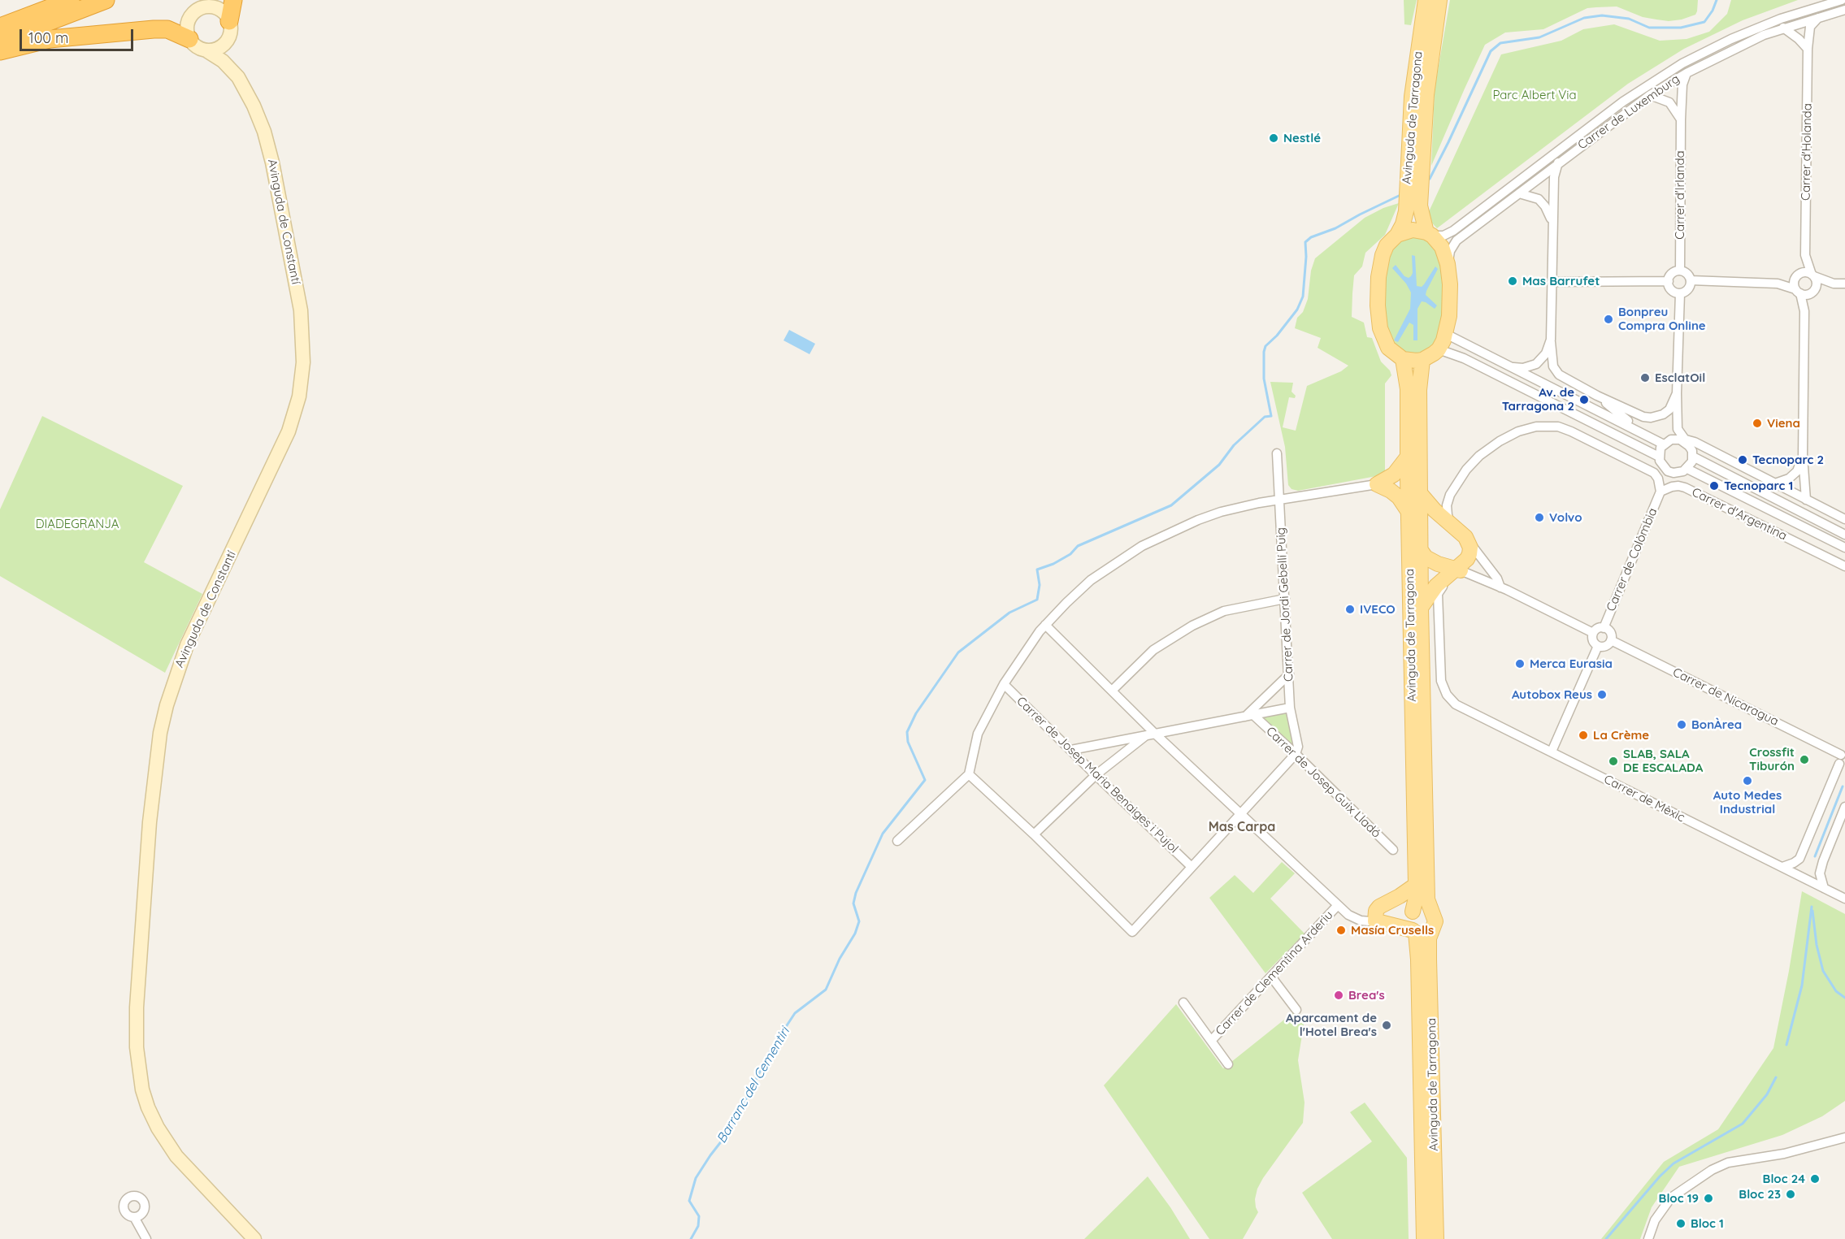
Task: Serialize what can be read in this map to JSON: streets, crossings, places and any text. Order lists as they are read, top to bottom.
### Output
{
  "streets": {
    "main road": ["Avinguda de Tarragona", "Avinguda de Constantí"],
    "street": [
      "Carrer de Luxemburg",
      "Carrer d'Holanda",
      "Carrer d'Irlanda",
      "Carrer d'Argentina",
      "Carrer de Colòmbia",
      "Carrer de Jordi Gebellí Puig",
      "Carrer de Nicaragua",
      "Carrer de Josep Maria Benaiges i Pujol",
      "Carrer de Josep Guix Lladó",
      "Carrer de Mèxic",
      "Carrer de Clementina Arderiu"
    ]
  },
  "crossings": [
    ["Carrer de Luxemburg", "Avinguda de Tarragona"],
    ["Carrer de Luxemburg", "Carrer d'Holanda"],
    ["Carrer de Luxemburg", "Carrer d'Irlanda"],
    ["Carrer d'Argentina", "Carrer de Colòmbia"],
    ["Carrer de Colòmbia", "Carrer de Nicaragua"],
    ["Carrer de Jordi Gebellí Puig", "Carrer de Josep Guix Lladó"]
  ],
  "districts": ["Mas Carpa"],
  "water": ["Barranc del Cementiri"],
  "parks": ["Parc Albert Via", "DIADEGRANJA"],
  "places": [
    "Nestlé",
    "Mas Barrufet",
    "Bonpreu Compra Online",
    "EsclatOil",
    "Av. de Tarragona 2",
    "Viena",
    "Tecnoparc 2",
    "Tecnoparc 1",
    "Volvo",
    "IVECO",
    "Merca Eurasia",
    "Autobox Reus",
    "BonÀrea",
    "La Crème",
    "Crossfit Tiburón",
    "SLAB, SALA DE ESCALADA",
    "Auto Medes Industrial",
    "Masía Crusells",
    "Brea's",
    "Aparcament de l'Hotel Brea's",
    "Bloc 24",
    "Bloc 23",
    "Bloc 19",
    "Bloc 1"
  ],
  "scale_bar": "100 m"
}
